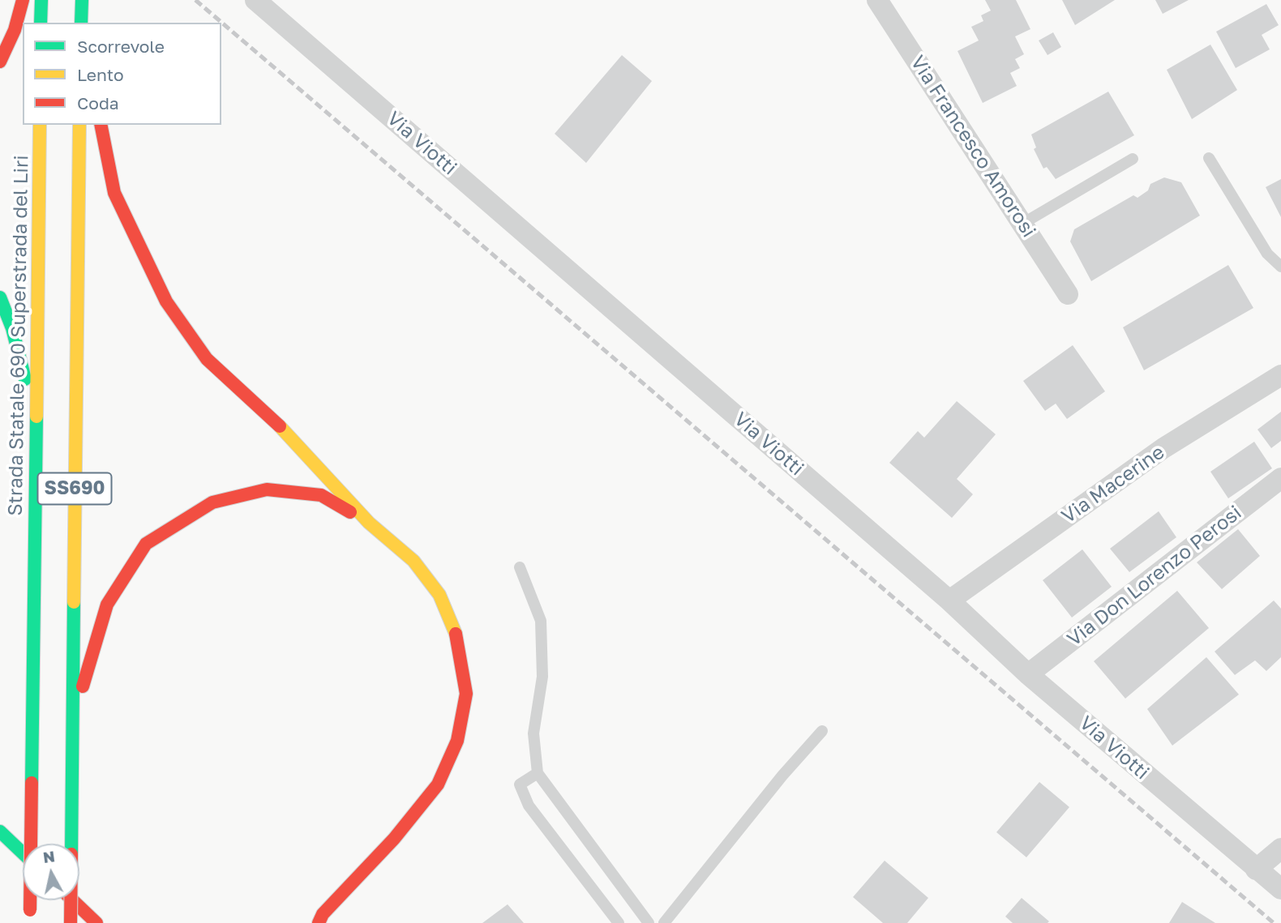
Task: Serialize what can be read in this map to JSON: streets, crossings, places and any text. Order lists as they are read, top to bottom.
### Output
{
  "streets": {
    "main road": ["Strada Statale 690 Superstrada del Liri", "SS690"],
    "street": [
      "Via Viotti",
      "Via Francesco Amorosi",
      "Via Macerine",
      "Via Don Lorenzo Perosi"
    ]
  },
  "crossings": [
    ["Via Viotti", "Via Macerine"],
    ["Via Viotti", "Via Don Lorenzo Perosi"]
  ],
  "legend": ["Scorrevole", "Lento", "Coda"],
  "north": "top"
}
